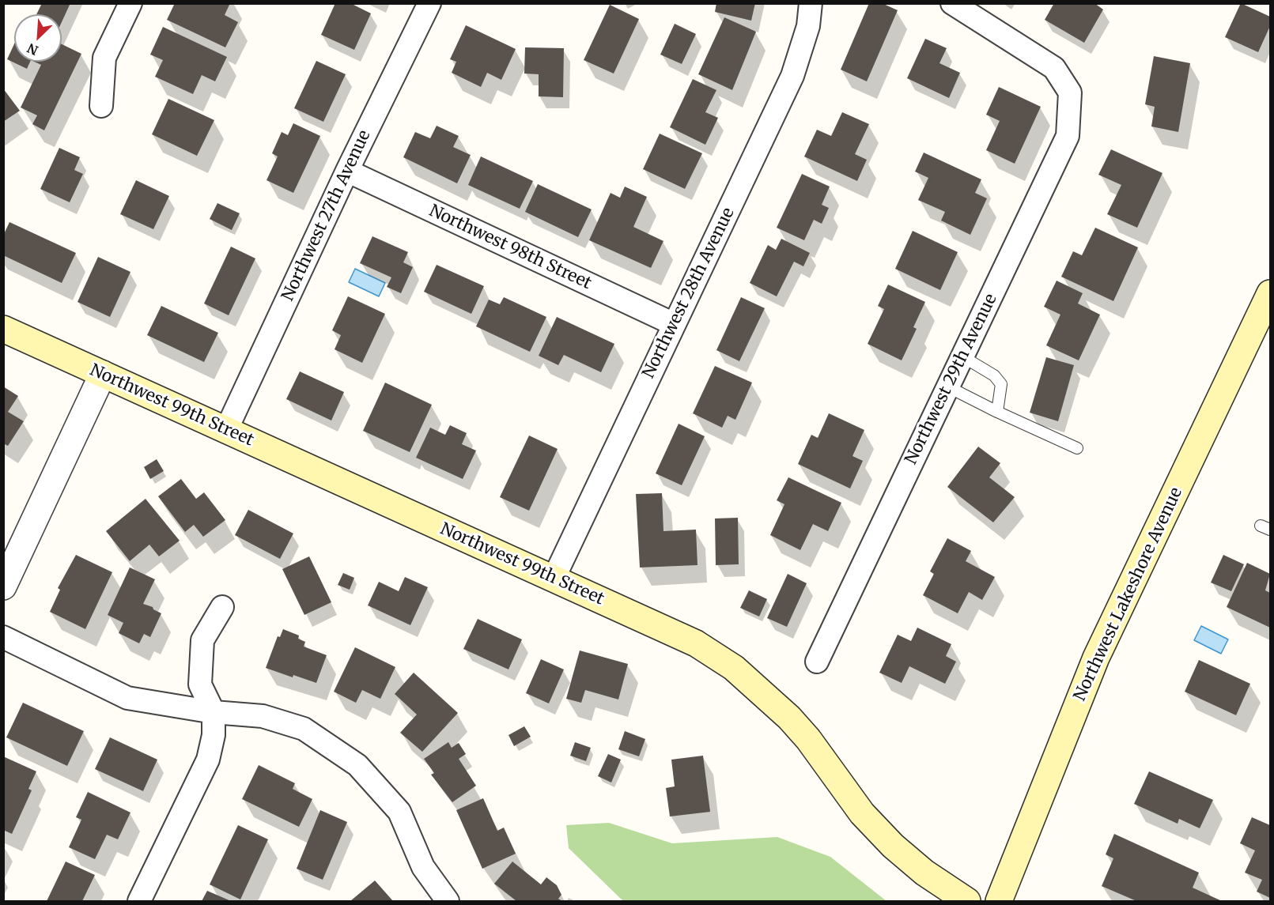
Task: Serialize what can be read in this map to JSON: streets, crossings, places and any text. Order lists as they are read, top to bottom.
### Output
{
  "streets": {
    "main road": ["Northwest 99th Street", "Northwest Lakeshore Avenue"],
    "street": [
      "Northwest 27th Avenue",
      "Northwest 98th Street",
      "Northwest 28th Avenue",
      "Northwest 29th Avenue"
    ]
  },
  "crossings": [
    ["Northwest 27th Avenue", "Northwest 98th Street"],
    ["Northwest 27th Avenue", "Northwest 99th Street"],
    ["Northwest 98th Street", "Northwest 28th Avenue"],
    ["Northwest 28th Avenue", "Northwest 99th Street"]
  ],
  "north": "bottom left"
}
